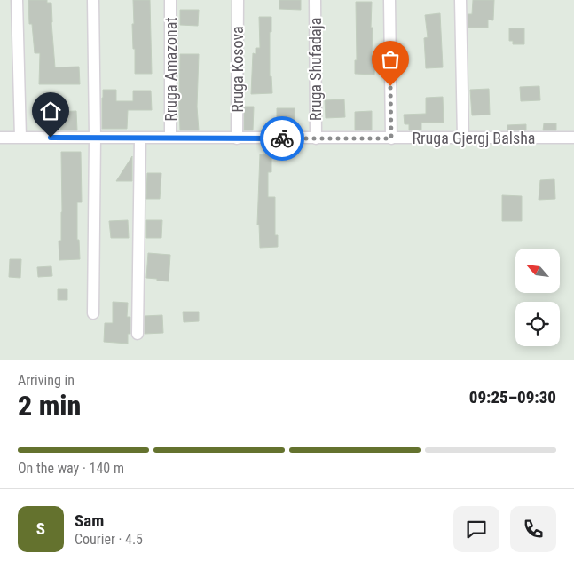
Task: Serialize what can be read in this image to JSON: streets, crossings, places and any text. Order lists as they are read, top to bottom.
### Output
{
  "streets": {
    "street": [
      "Rruga Amazonat",
      "Rruga Kosova",
      "Rruga Shufadaja",
      "Rruga Gjergj Balsha"
    ]
  },
  "crossings": [
    ["Rruga Amazonat", "Rruga Gjergj Balsha"],
    ["Rruga Kosova", "Rruga Gjergj Balsha"],
    ["Rruga Shufadaja", "Rruga Gjergj Balsha"]
  ],
  "north": "top left",
  "page": {
    "heading": ["2 min", "Arriving in", "09:25–09:30"],
    "panel": ["Sam", "Courier · 4.5"],
    "bar": "On the way · 140 m",
    "round": "S"
  }
}
